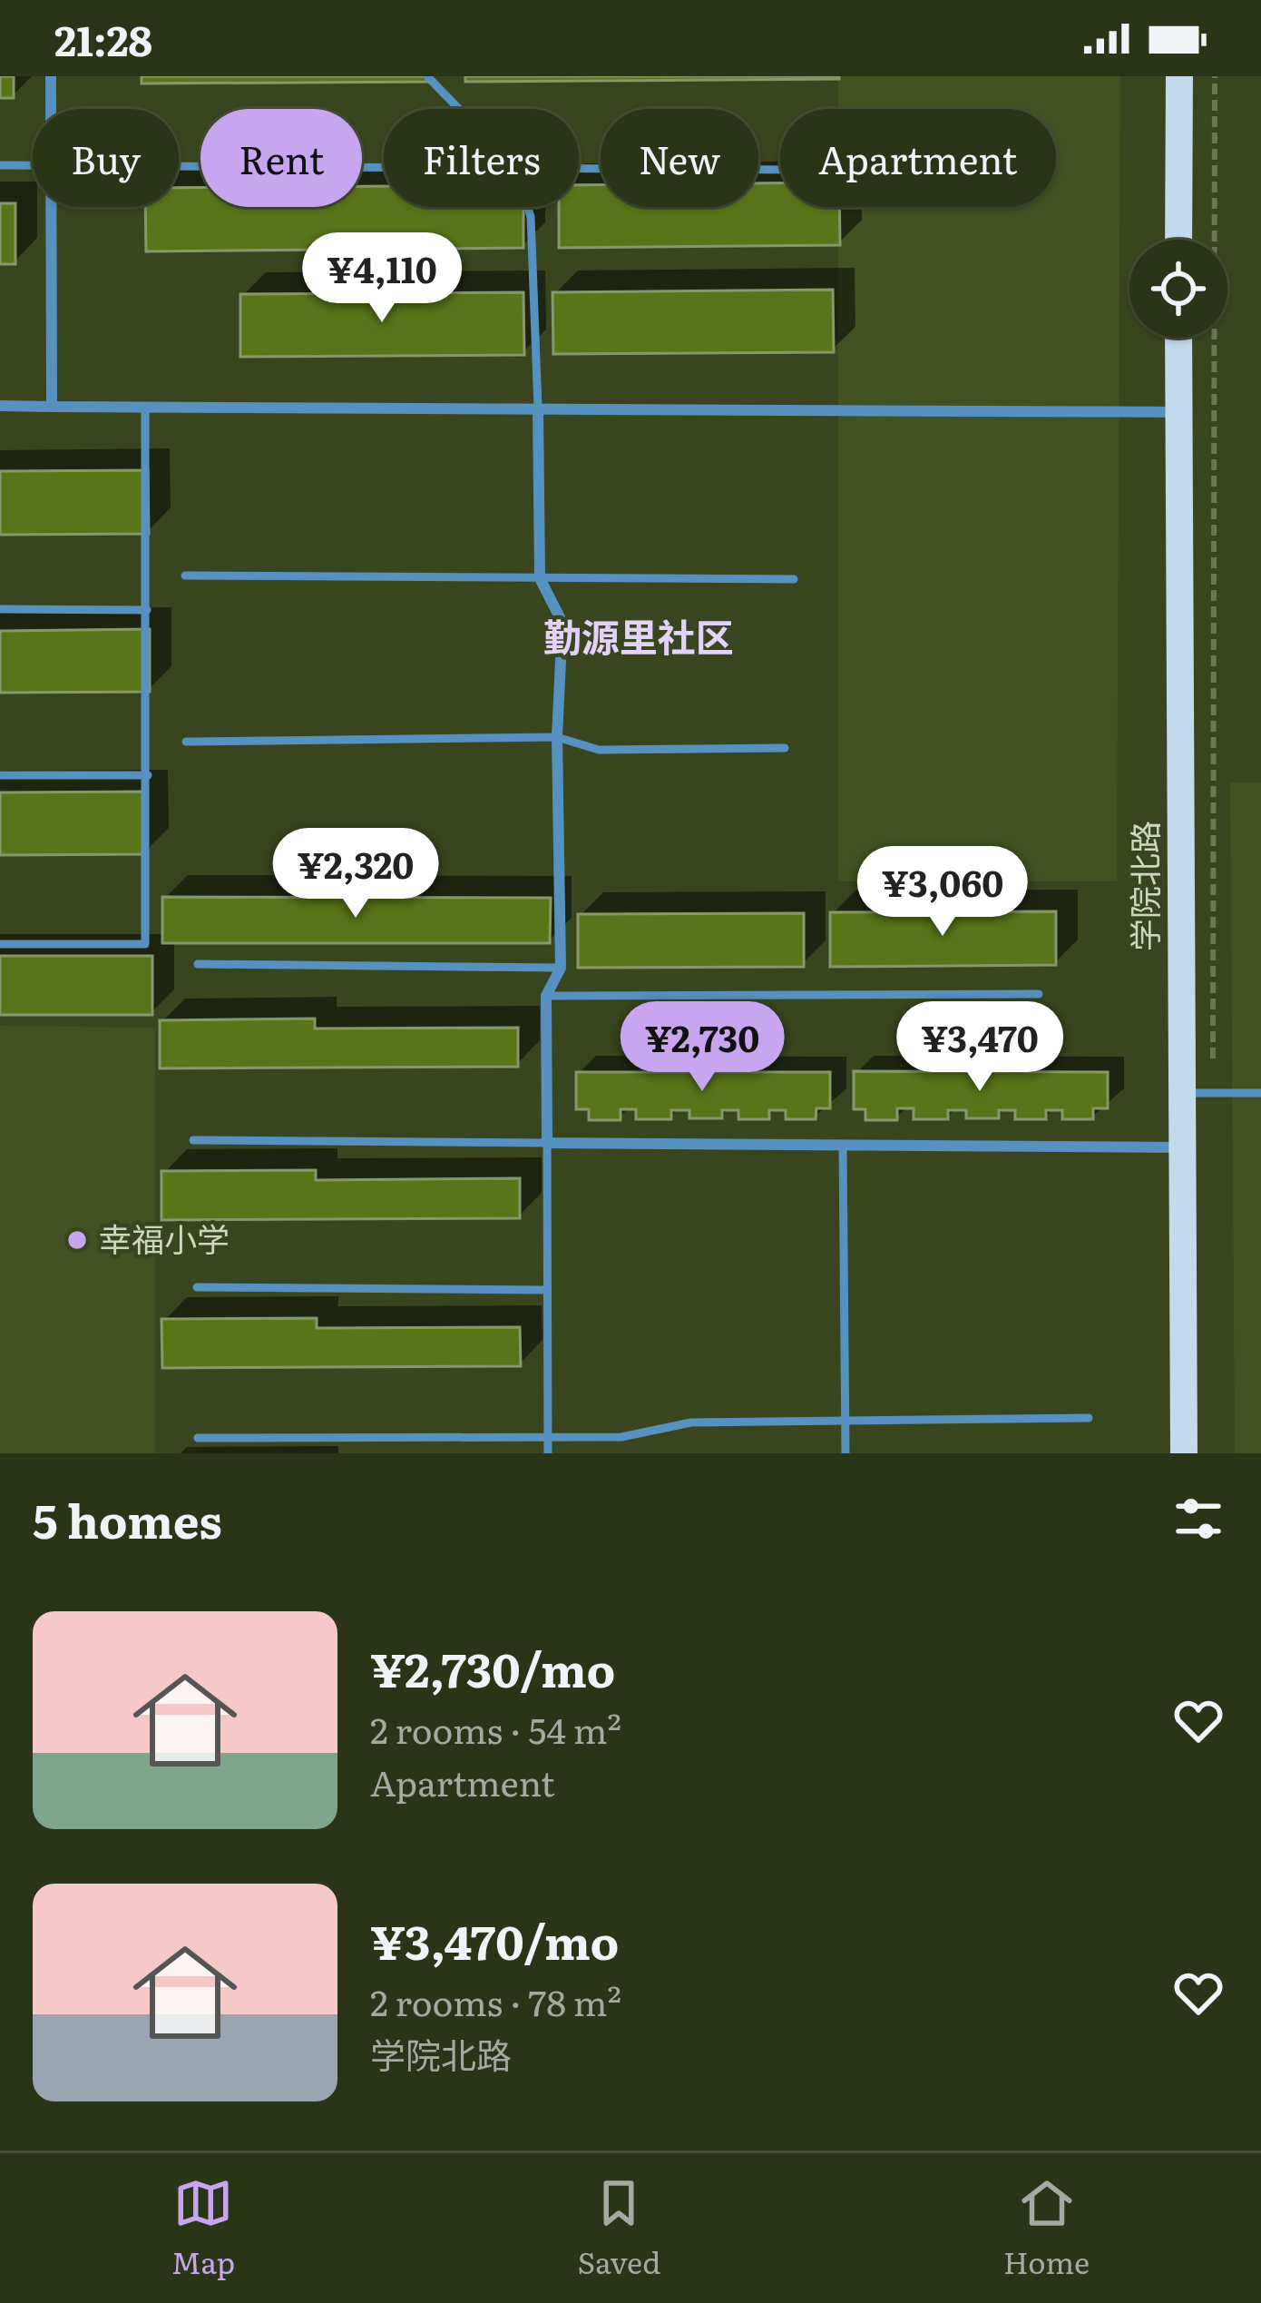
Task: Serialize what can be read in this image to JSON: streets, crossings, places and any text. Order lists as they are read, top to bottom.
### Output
{
  "streets": {
    "main road": ["学院北路"]
  },
  "districts": ["勤源里社区"],
  "places": ["幸福小学"],
  "page": {
    "status": "21:28",
    "chip": [
      "Buy",
      "Rent",
      "Filters",
      "New",
      "Apartment"
    ],
    "price": [
      "¥4,110",
      "¥2,320",
      "¥3,060",
      "¥2,730",
      "¥3,470"
    ],
    "heading": "5 homes",
    "list": [
      {
        "name": "¥2,730/mo",
        "note": "2 rooms · 54 m² · Apartment"
      },
      {
        "name": "¥3,470/mo",
        "note": "2 rooms · 78 m² · 学院北路"
      }
    ],
    "tabs": ["Map", "Saved", "Home"]
  }
}
